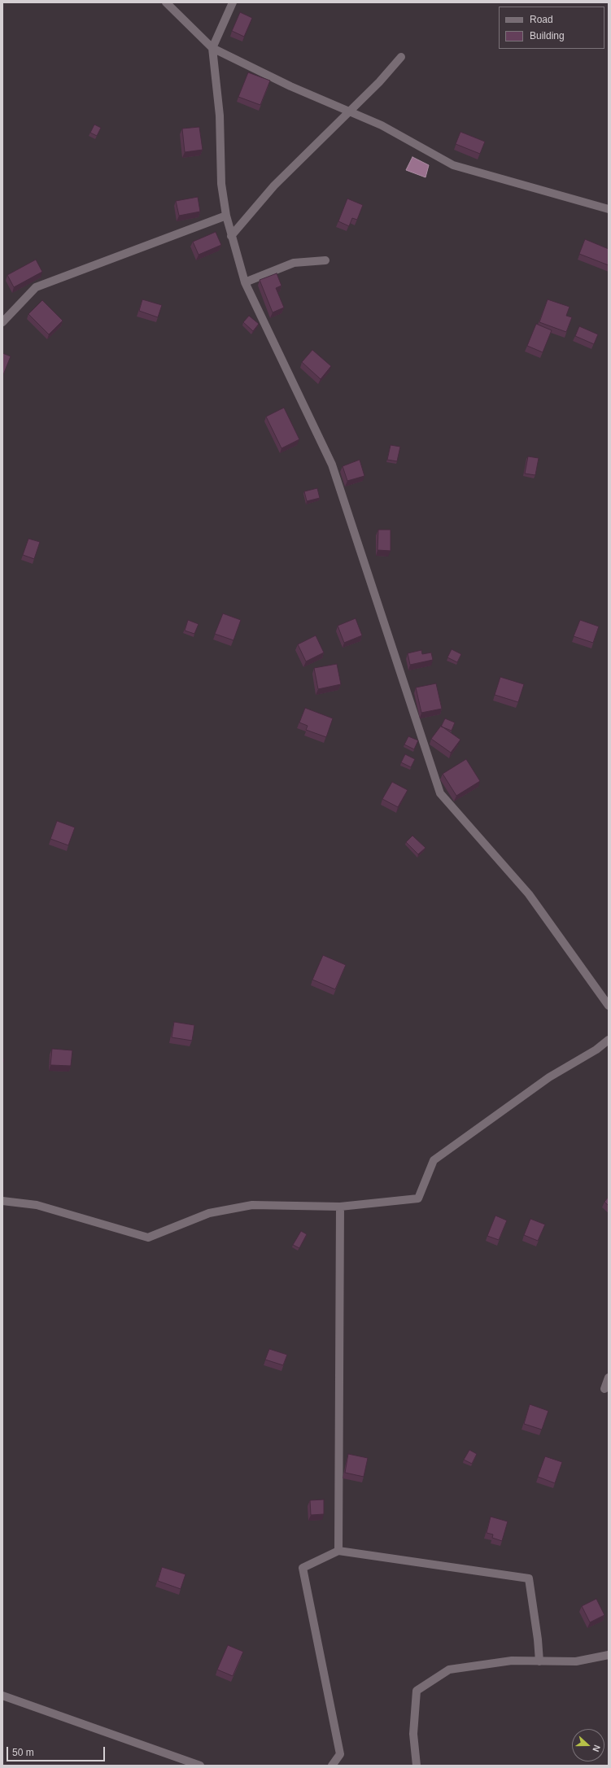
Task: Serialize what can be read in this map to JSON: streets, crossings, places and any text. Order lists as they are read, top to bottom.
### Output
{
  "legend": ["Road", "Building"],
  "scale_bar": "50 m",
  "north": "right"
}
